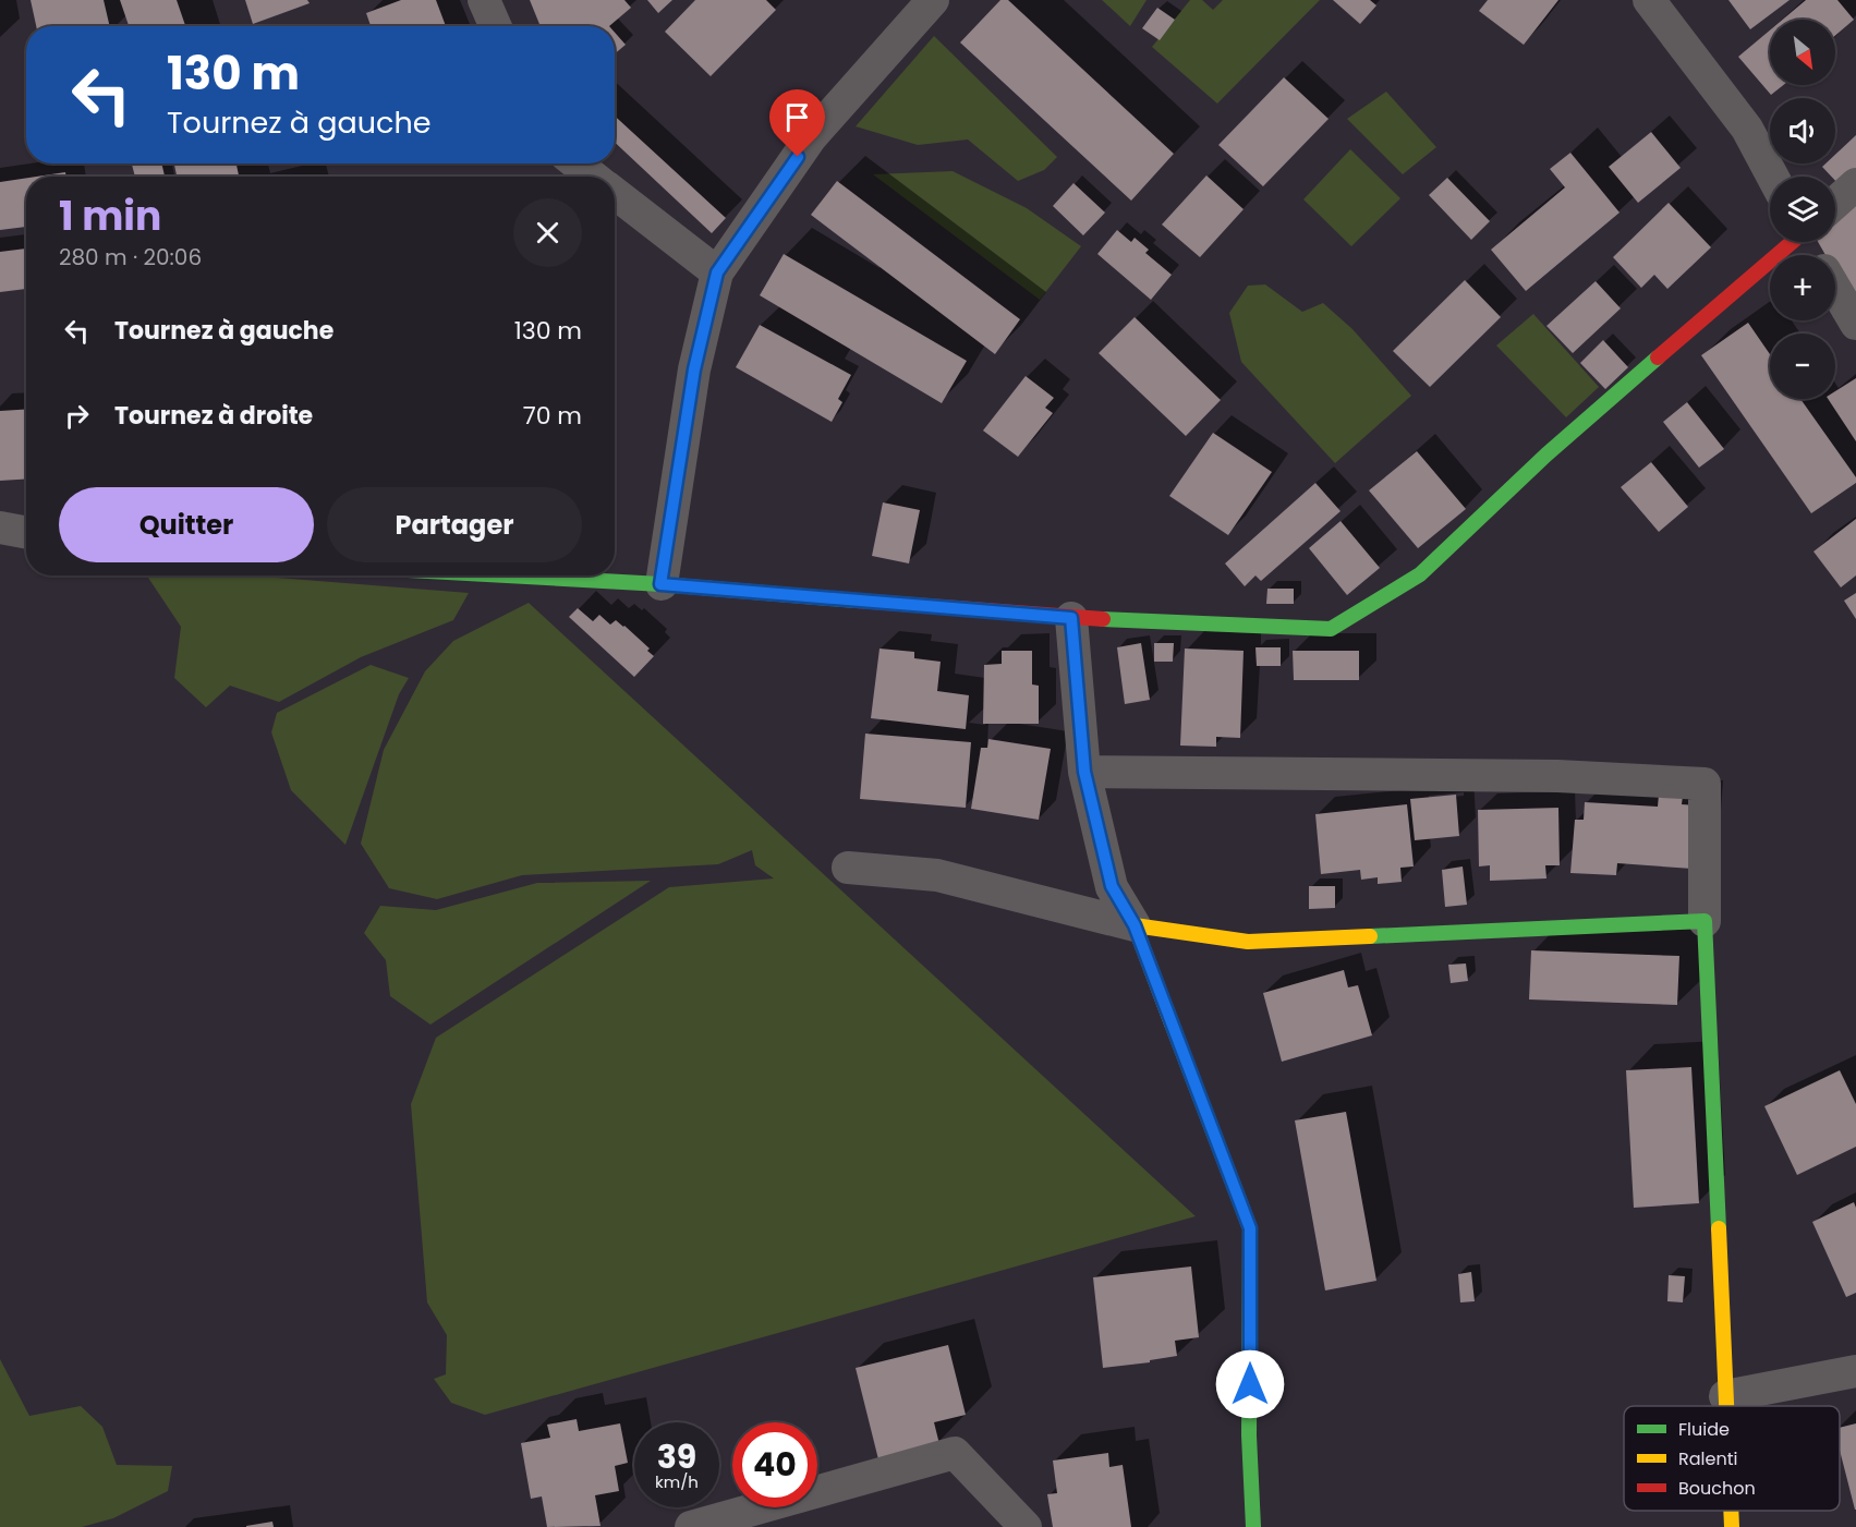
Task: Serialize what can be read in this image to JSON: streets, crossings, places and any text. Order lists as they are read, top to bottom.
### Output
{
  "legend": ["Fluide", "Ralenti", "Bouchon"],
  "north": "bottom right",
  "page": {
    "map_buttons": ["+", "−"],
    "turn": ["130 m", "Tournez à gauche"],
    "heading": ["1 min", "280 m · 20:06"],
    "list": [
      {
        "name": "Tournez à gauche",
        "value": "130 m"
      },
      {
        "name": "Tournez à droite",
        "value": "70 m"
      }
    ],
    "buttons": ["Quitter", "Partager"],
    "speed": "39 km/h",
    "limit": "40"
  }
}
